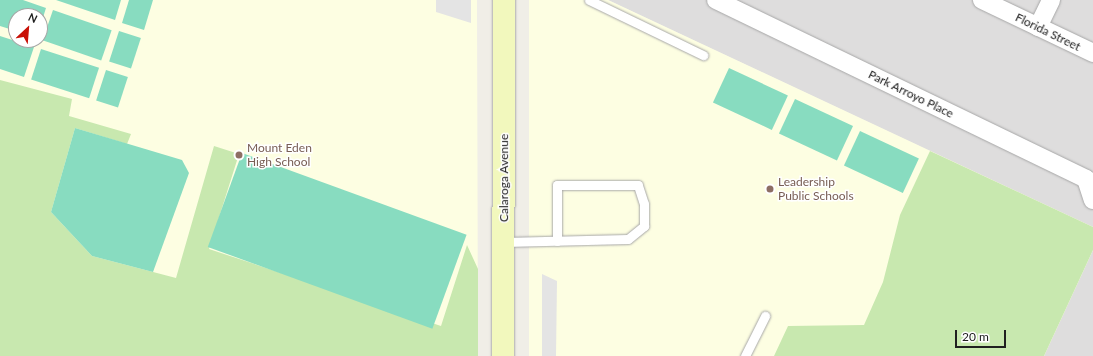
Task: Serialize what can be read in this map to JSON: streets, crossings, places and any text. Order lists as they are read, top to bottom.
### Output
{
  "streets": {
    "street": ["Florida Street", "Park Arroyo Place", "Calaroga Avenue"]
  },
  "places": ["Mount Eden High School", "Leadership Public Schools"],
  "scale_bar": "20 m",
  "north": "top right"
}
